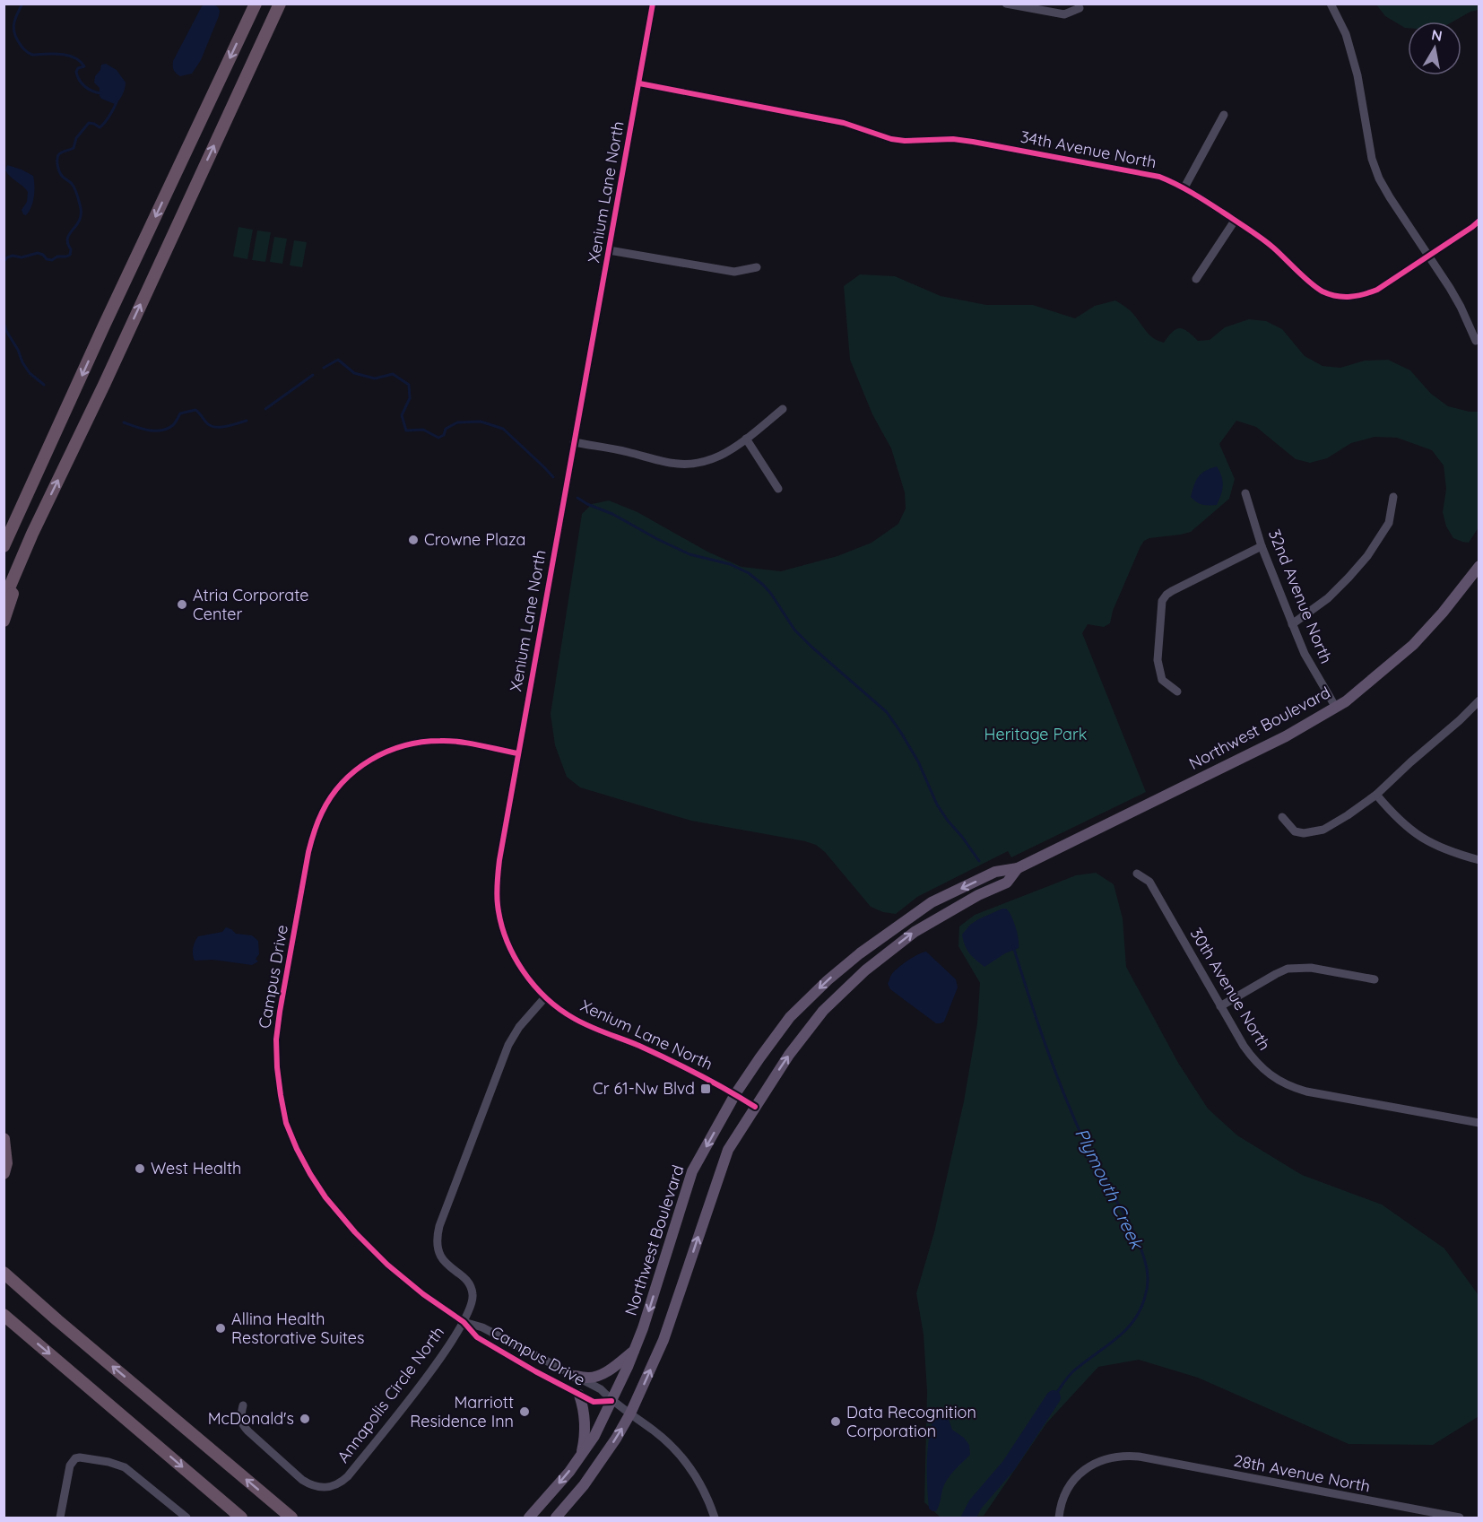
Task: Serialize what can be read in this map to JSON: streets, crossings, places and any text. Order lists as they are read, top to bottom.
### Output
{
  "streets": {
    "main road": ["Northwest Boulevard"],
    "street": [
      "34th Avenue North",
      "Xenium Lane North",
      "32nd Avenue North",
      "Campus Drive",
      "30th Avenue North",
      "Annapolis Circle North",
      "28th Avenue North"
    ]
  },
  "crossings": [
    ["34th Avenue North", "Xenium Lane North"],
    ["Xenium Lane North", "Northwest Boulevard"],
    ["Xenium Lane North", "Campus Drive"],
    ["Xenium Lane North", "Annapolis Circle North"],
    ["32nd Avenue North", "Northwest Boulevard"],
    ["Northwest Boulevard", "Campus Drive"],
    ["Campus Drive", "Annapolis Circle North"]
  ],
  "water": ["Plymouth Creek"],
  "parks": ["Heritage Park"],
  "places": {
    "other": [
      "Crowne Plaza",
      "Atria Corporate Center",
      "West Health",
      "Allina Health Restorative Suites",
      "Marriott Residence Inn",
      "McDonald's",
      "Data Recognition Corporation"
    ],
    "transit": ["Cr 61-Nw Blvd"]
  },
  "north": "top"
}
